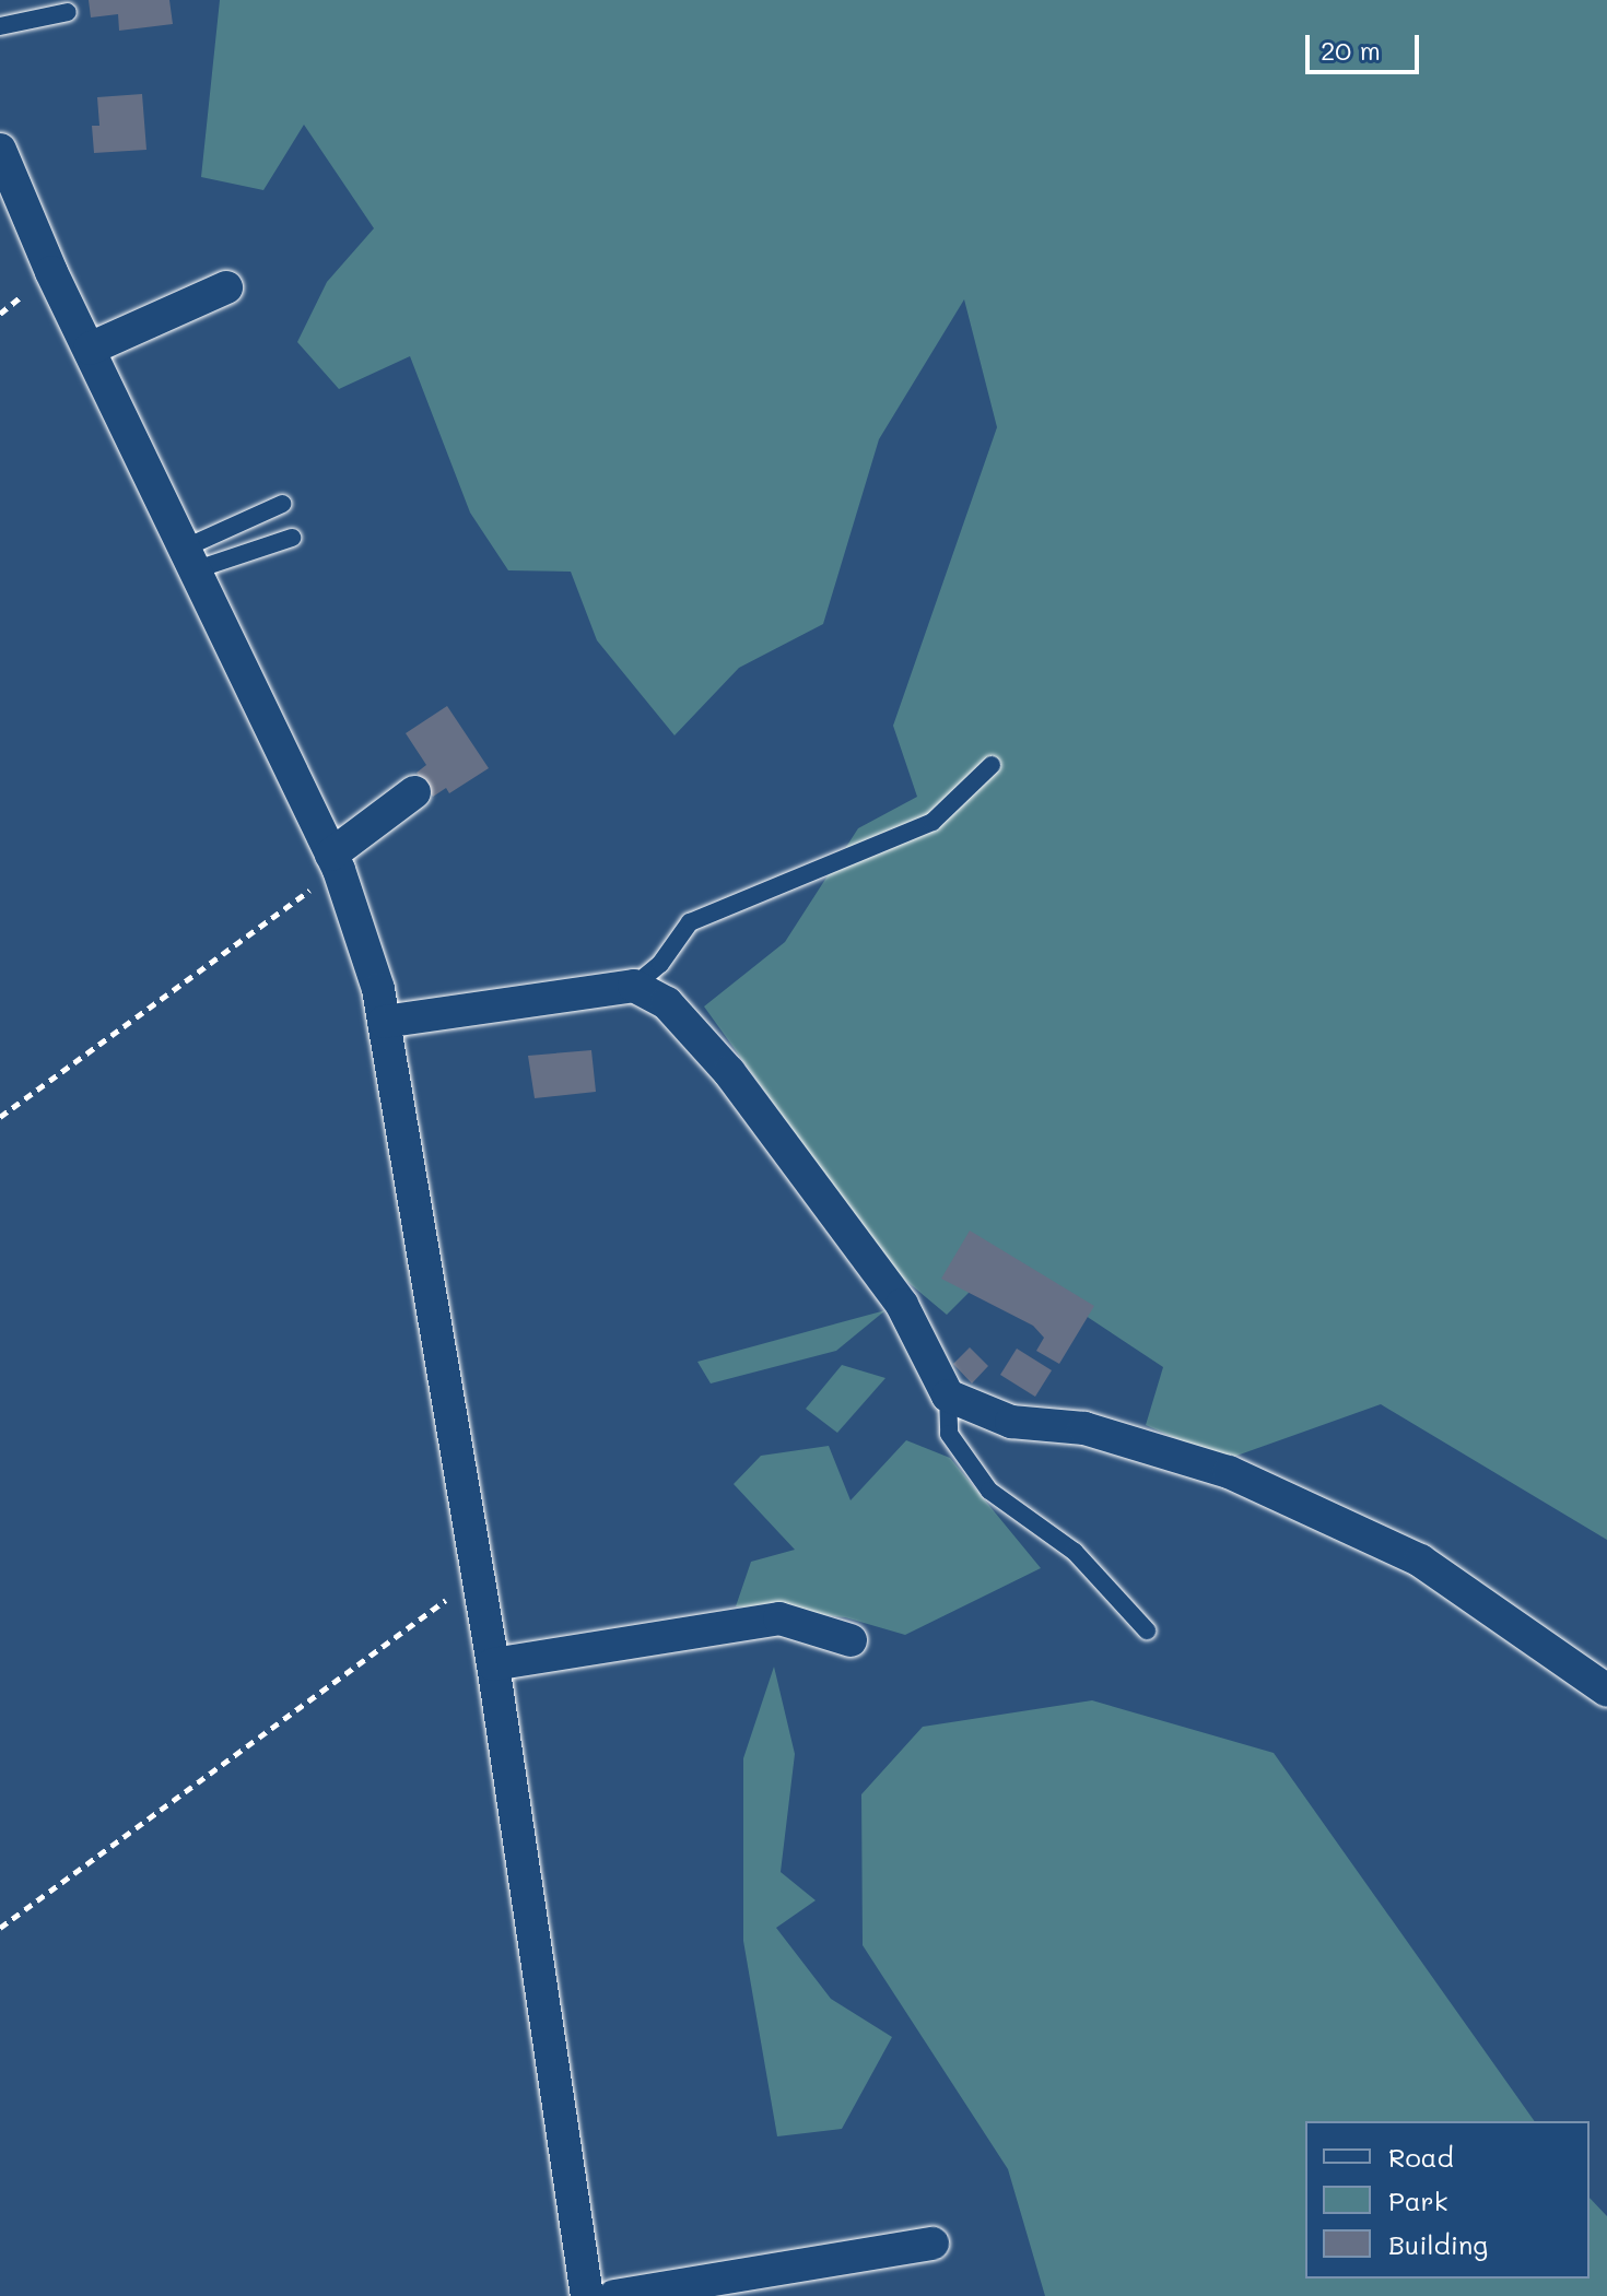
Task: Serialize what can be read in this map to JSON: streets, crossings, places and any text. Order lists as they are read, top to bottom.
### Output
{
  "legend": ["Road", "Park", "Building"],
  "scale_bar": "20 m"
}
